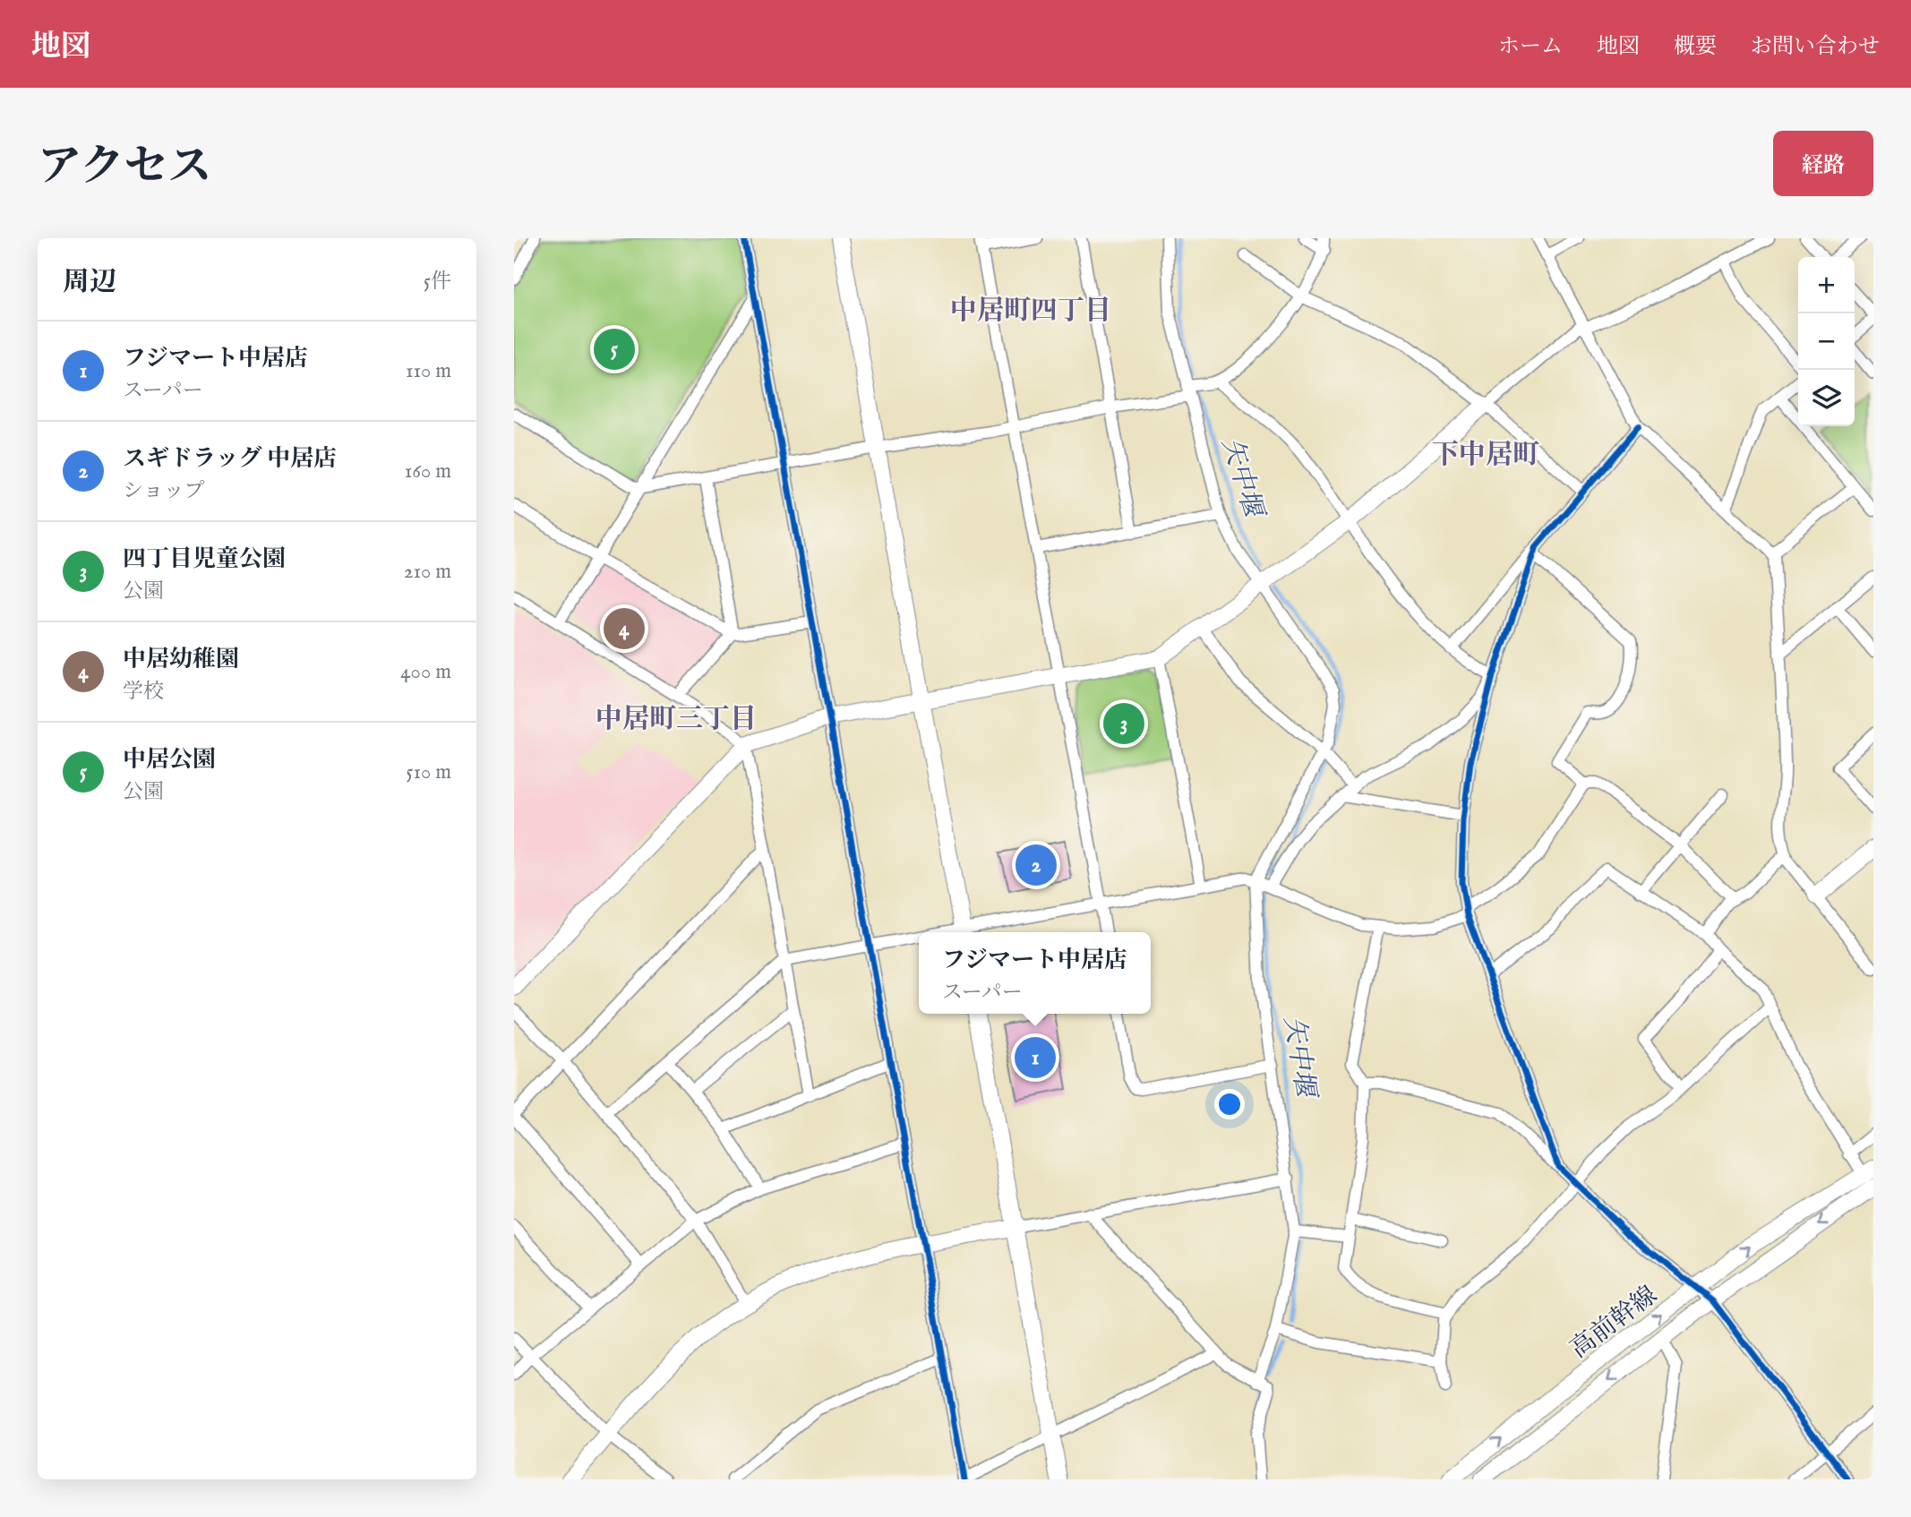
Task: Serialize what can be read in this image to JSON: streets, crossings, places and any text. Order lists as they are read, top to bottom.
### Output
{
  "streets": {
    "street": ["高前幹線"]
  },
  "districts": ["中居町四丁目", "下中居町", "中居町三丁目"],
  "water": ["矢中堰"],
  "page": {
    "header": "地図",
    "nav": [
      "ホーム",
      "地図",
      "概要",
      "お問い合わせ"
    ],
    "title": "アクセス",
    "buttons": "経路",
    "heading": ["周辺", "5件"],
    "map_buttons": ["+", "−"],
    "list": [
      {
        "mark": "1",
        "name": "フジマート中居店",
        "note": "スーパー",
        "value": "110 m"
      },
      {
        "mark": "2",
        "name": "スギドラッグ 中居店",
        "note": "ショップ",
        "value": "160 m"
      },
      {
        "mark": "3",
        "name": "四丁目児童公園",
        "note": "公園",
        "value": "210 m"
      },
      {
        "mark": "4",
        "name": "中居幼稚園",
        "note": "学校",
        "value": "400 m"
      },
      {
        "mark": "5",
        "name": "中居公園",
        "note": "公園",
        "value": "510 m"
      }
    ],
    "pins": [
      "5",
      "4",
      "3",
      "2",
      "1"
    ],
    "popup": ["フジマート中居店", "スーパー"]
  }
}
